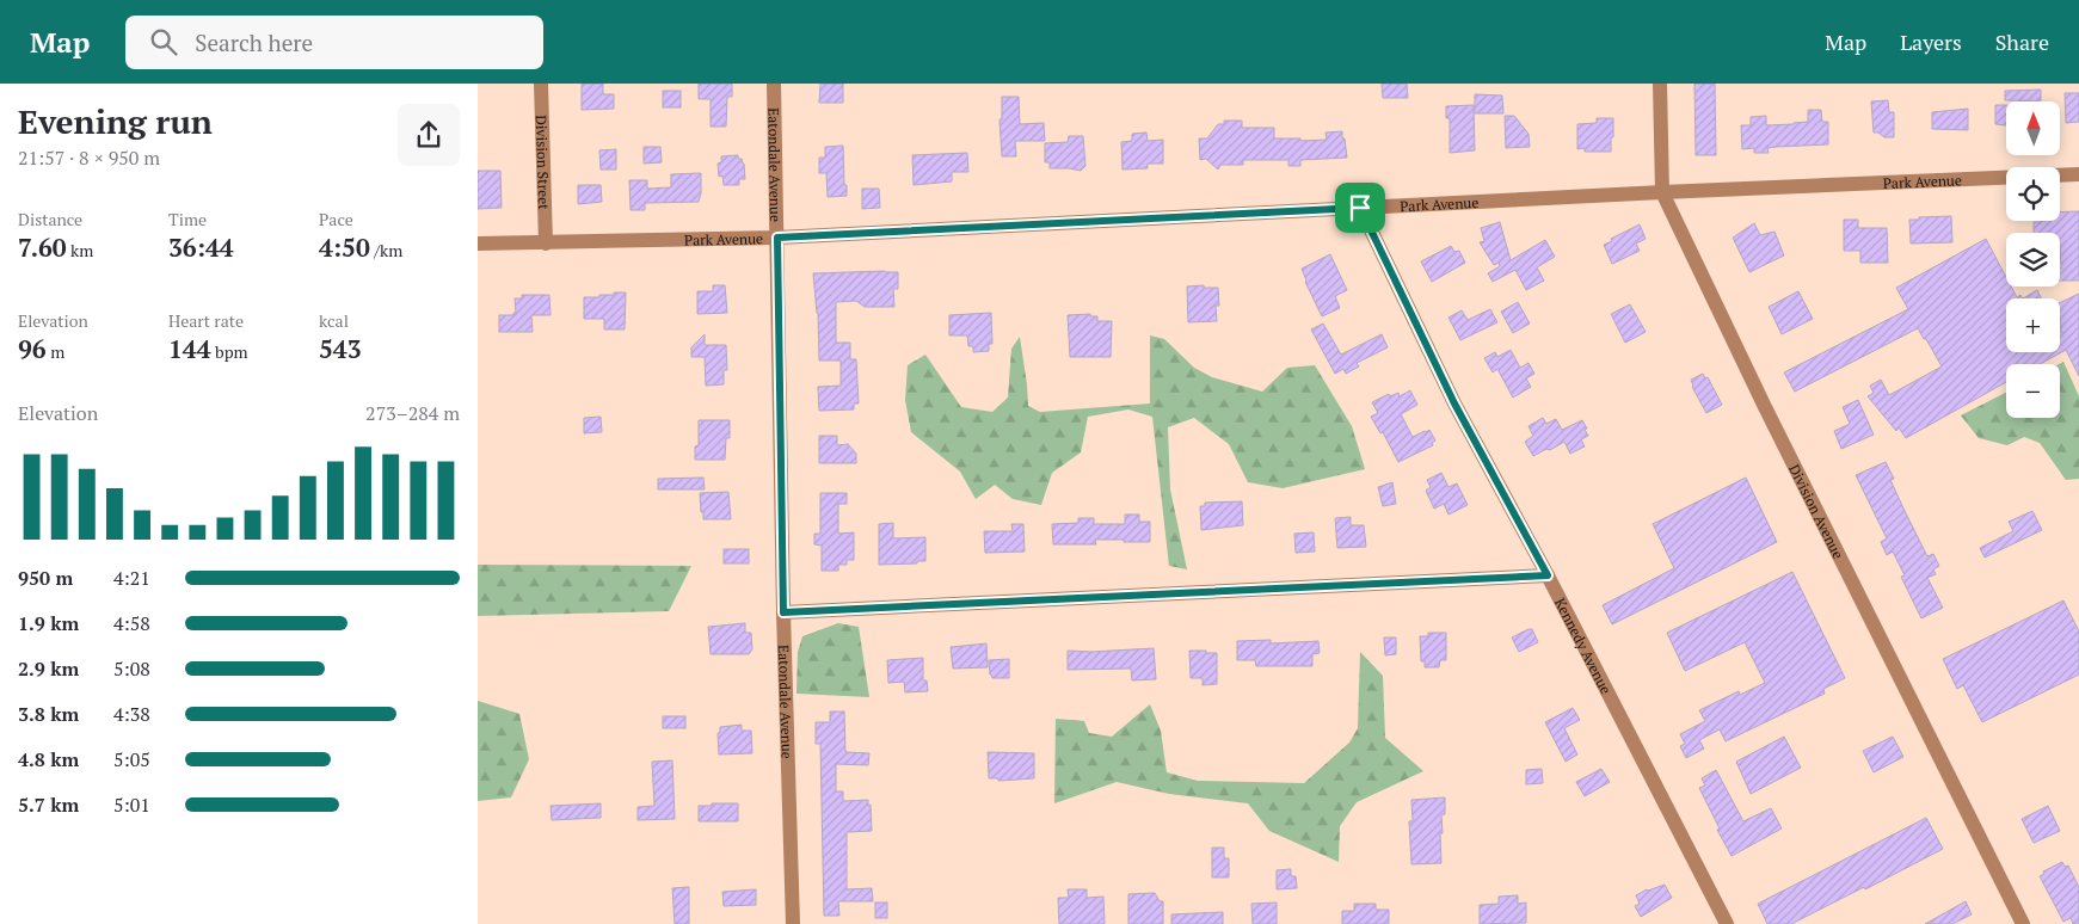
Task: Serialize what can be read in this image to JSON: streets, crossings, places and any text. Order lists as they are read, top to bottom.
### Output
{
  "streets": {
    "street": [
      "Division Street",
      "Eatondale Avenue",
      "Park Avenue",
      "Division Avenue",
      "Kennedy Avenue"
    ]
  },
  "crossings": [
    ["Division Street", "Park Avenue"],
    ["Eatondale Avenue", "Park Avenue"],
    ["Park Avenue", "Division Avenue"],
    ["Park Avenue", "Kennedy Avenue"]
  ],
  "north": "top",
  "page": {
    "header": "Map",
    "search": "Search here",
    "nav": ["Map", "Layers", "Share"],
    "heading": ["Evening run", "21:57 · 8 × 950 m"],
    "map_buttons": ["+", "−"],
    "stats": [
      ["Distance", "7.60 km"],
      ["Time", "36:44"],
      ["Pace", "4:50 /km"],
      ["Elevation", "96 m"],
      ["Heart rate", "144 bpm"],
      ["kcal", "543"]
    ],
    "chart": ["Elevation", "273–284 m"],
    "list": [
      {
        "name": "950 m",
        "note": "4:21"
      },
      {
        "name": "1.9 km",
        "note": "4:58"
      },
      {
        "name": "2.9 km",
        "note": "5:08"
      },
      {
        "name": "3.8 km",
        "note": "4:38"
      },
      {
        "name": "4.8 km",
        "note": "5:05"
      },
      {
        "name": "5.7 km",
        "note": "5:01"
      }
    ]
  }
}
